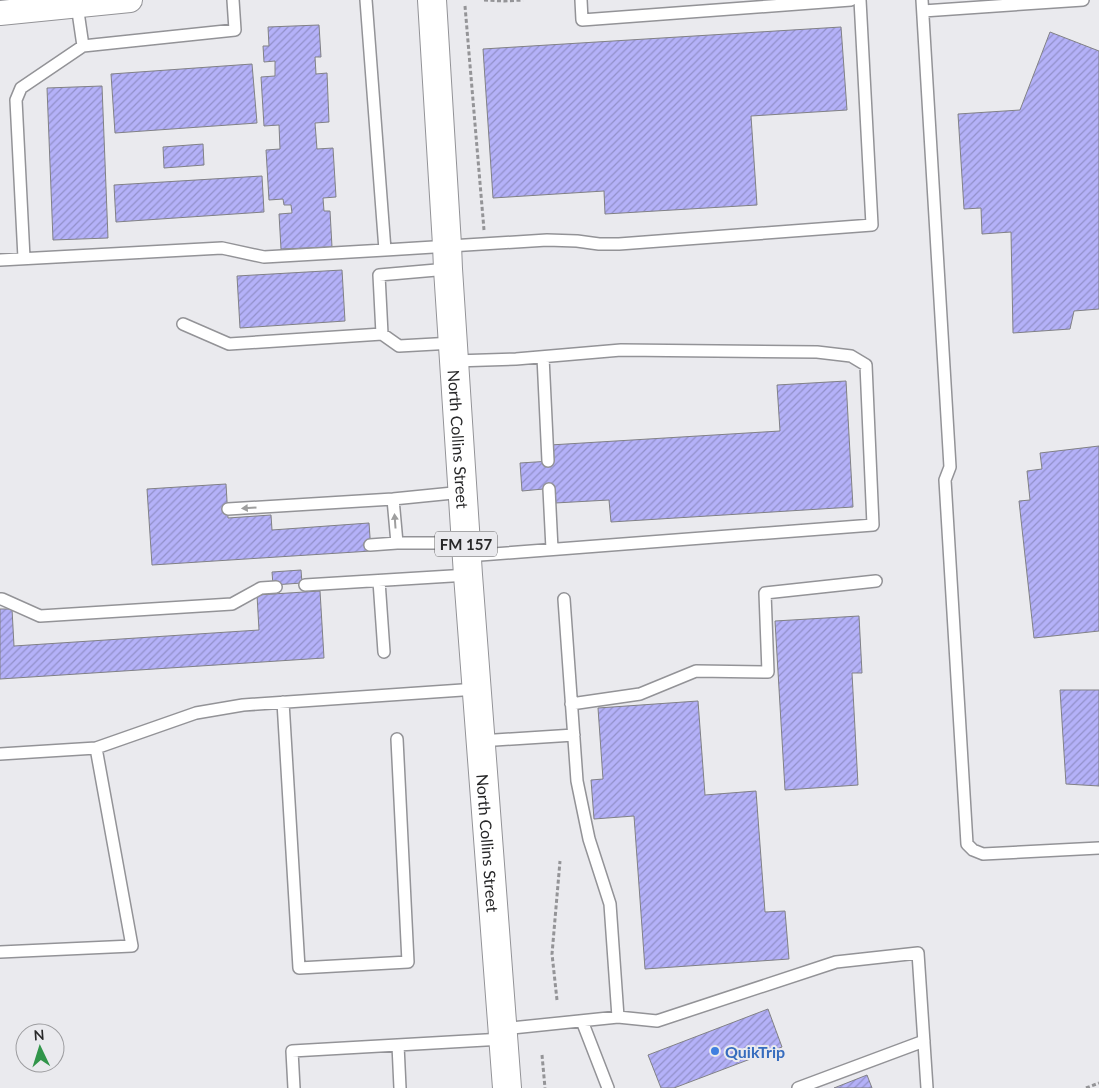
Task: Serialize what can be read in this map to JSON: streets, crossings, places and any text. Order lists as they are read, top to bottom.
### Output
{
  "streets": {
    "main road": ["North Collins Street", "FM 157"]
  },
  "places": ["QuikTrip"],
  "north": "top"
}
